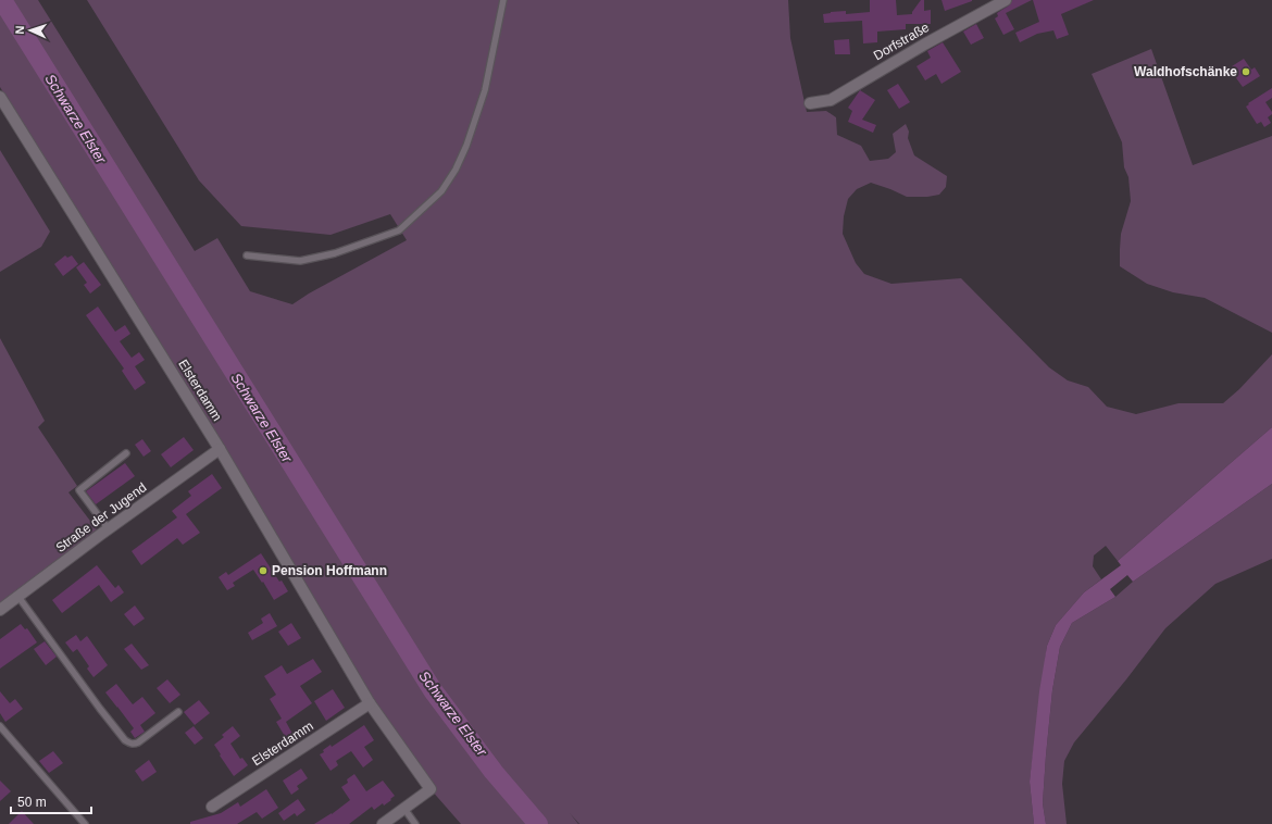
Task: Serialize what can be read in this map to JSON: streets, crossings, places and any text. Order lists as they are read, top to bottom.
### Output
{
  "streets": {
    "street": ["Dorfstraße", "Elsterdamm", "Straße der Jugend"]
  },
  "crossings": [
    ["Elsterdamm", "Straße der Jugend"]
  ],
  "water": ["Schwarze Elster"],
  "places": ["Waldhofschänke", "Pension Hoffmann"],
  "scale_bar": "50 m",
  "north": "left"
}
